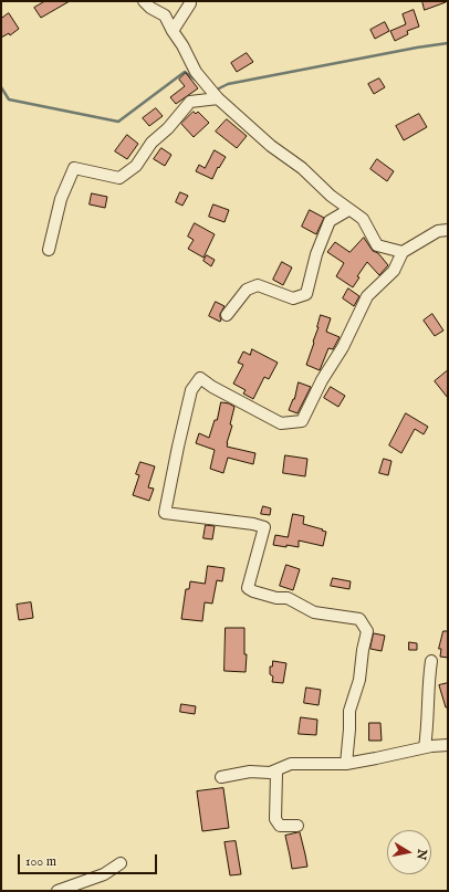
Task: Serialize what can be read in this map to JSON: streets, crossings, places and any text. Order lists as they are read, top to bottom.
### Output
{
  "scale_bar": "100 m",
  "north": "right"
}
